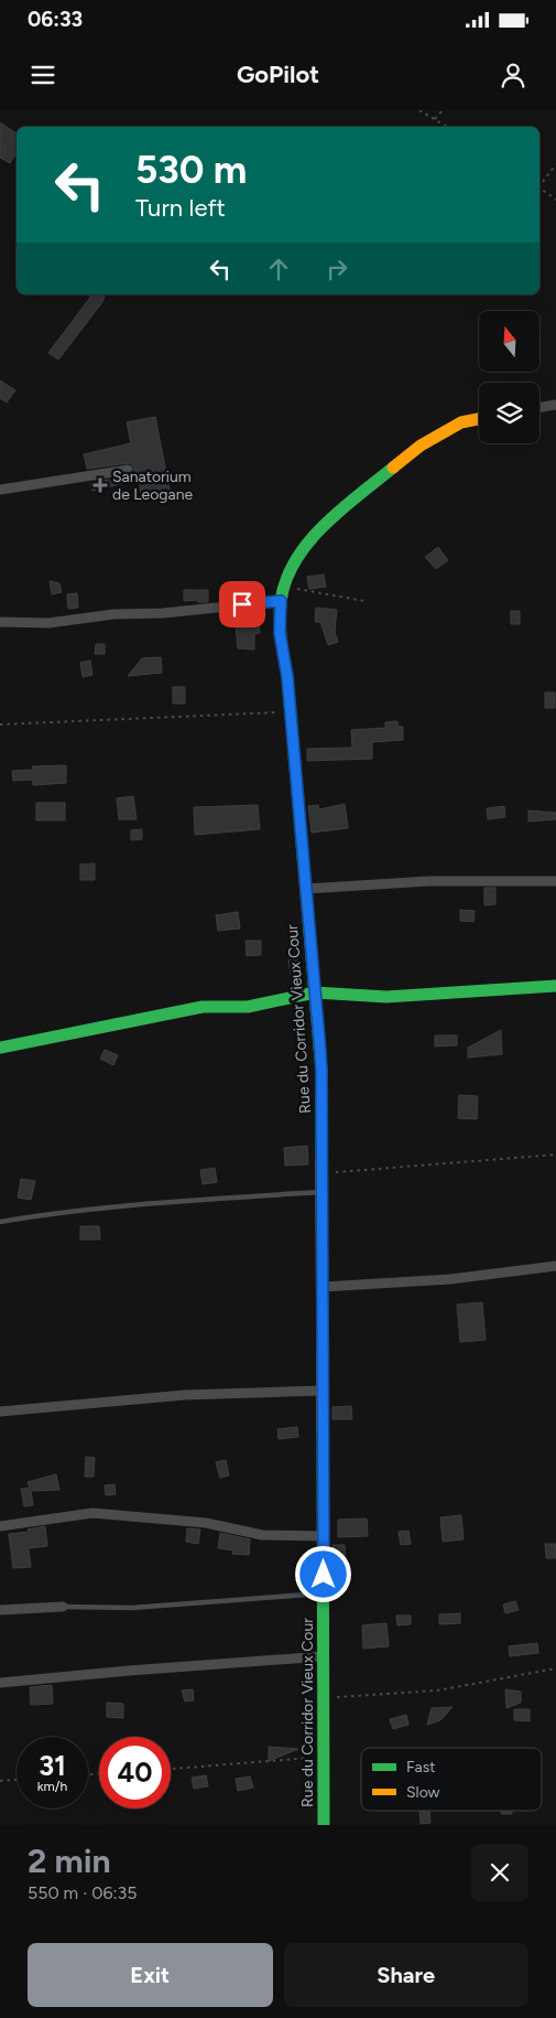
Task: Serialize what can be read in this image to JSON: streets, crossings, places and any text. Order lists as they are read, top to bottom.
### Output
{
  "streets": {
    "street": ["Rue du Corridor Vieux Cour"]
  },
  "places": {
    "health": ["Sanatorium de Leogane"]
  },
  "legend": ["Fast", "Slow"],
  "north": "top",
  "page": {
    "status": "06:33",
    "header": "GoPilot",
    "turn": ["530 m", "Turn left"],
    "speed": "31 km/h",
    "limit": "40",
    "heading": ["2 min", "550 m · 06:35"],
    "buttons": ["Exit", "Share"]
  }
}
